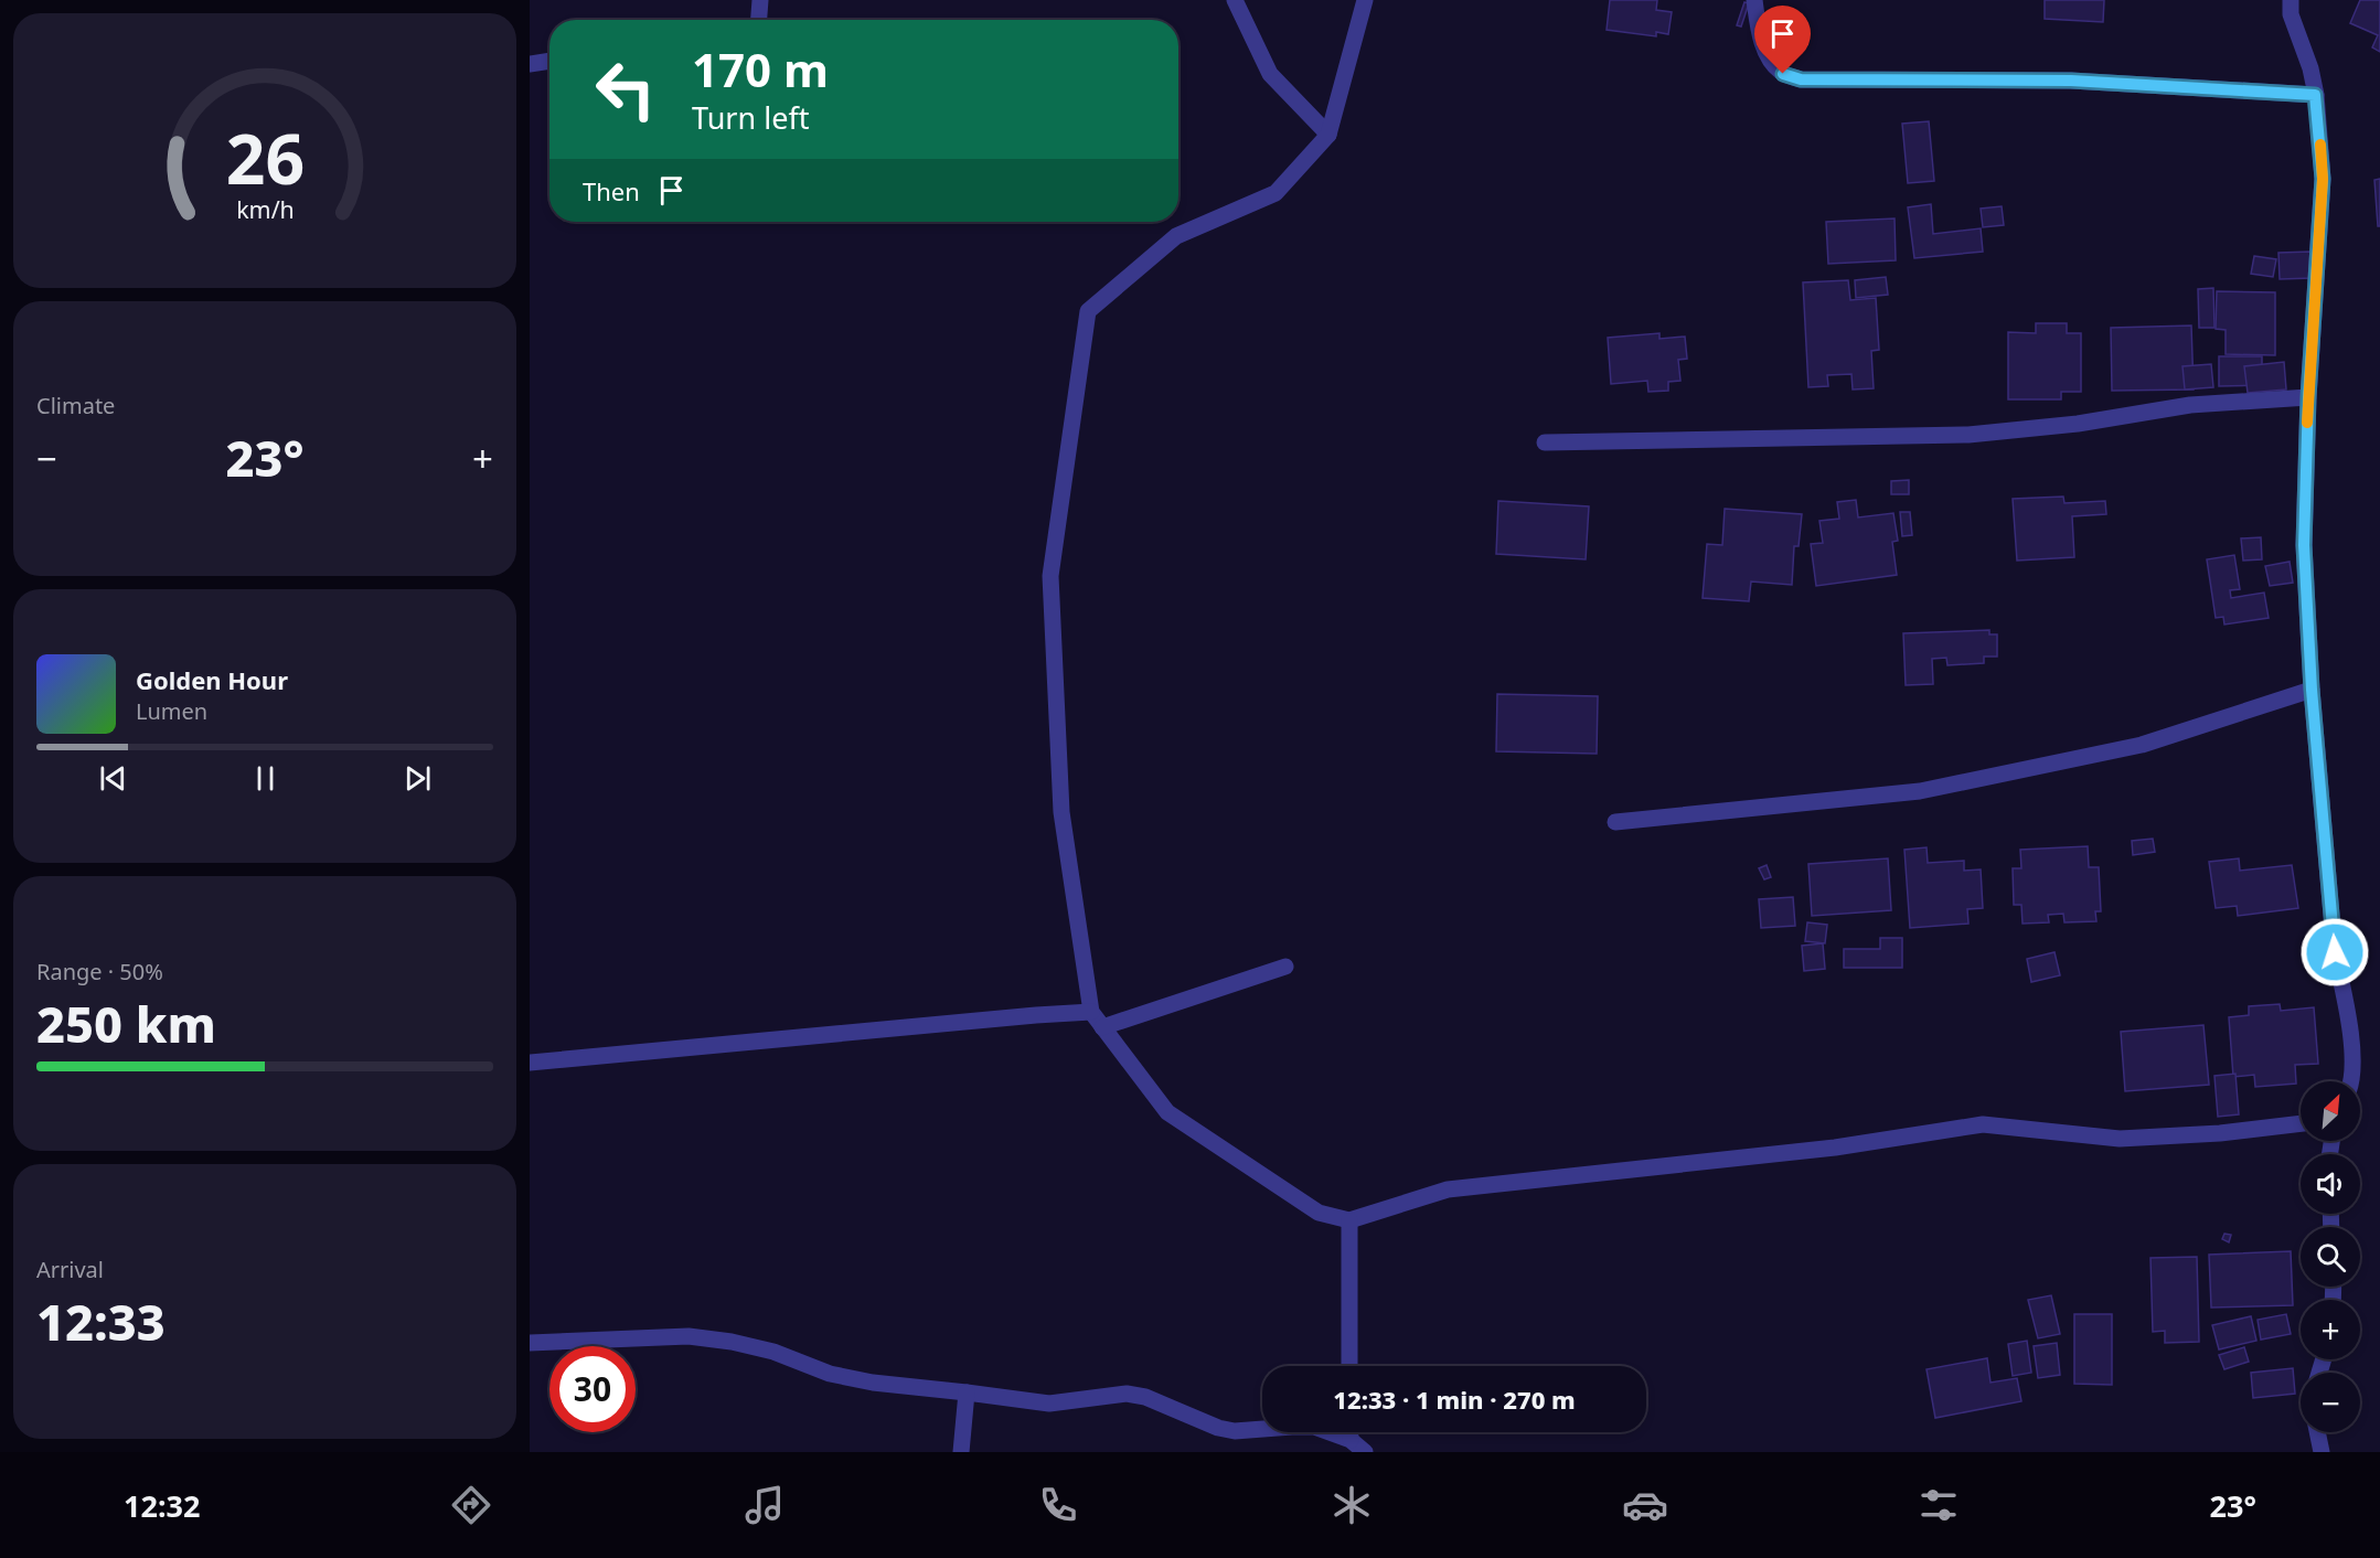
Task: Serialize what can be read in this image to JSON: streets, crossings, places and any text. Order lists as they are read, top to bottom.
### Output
{
  "north": "top right",
  "page": {
    "turn": ["170 m", "Turn left"],
    "then": "Then",
    "tile": [
      "Climate",
      ["Range · 50%", "250 km"],
      ["Arrival", "12:33"]
    ],
    "heat": ["−", "23°", "+"],
    "song": ["Golden Hour", "Lumen"],
    "map_buttons": ["+", "−"],
    "limit": "30",
    "trip": "12:33 · 1 min · 270 m",
    "tabs": ["12:32", "23°"],
    "gauge": ["26", "km/h"]
  }
}
